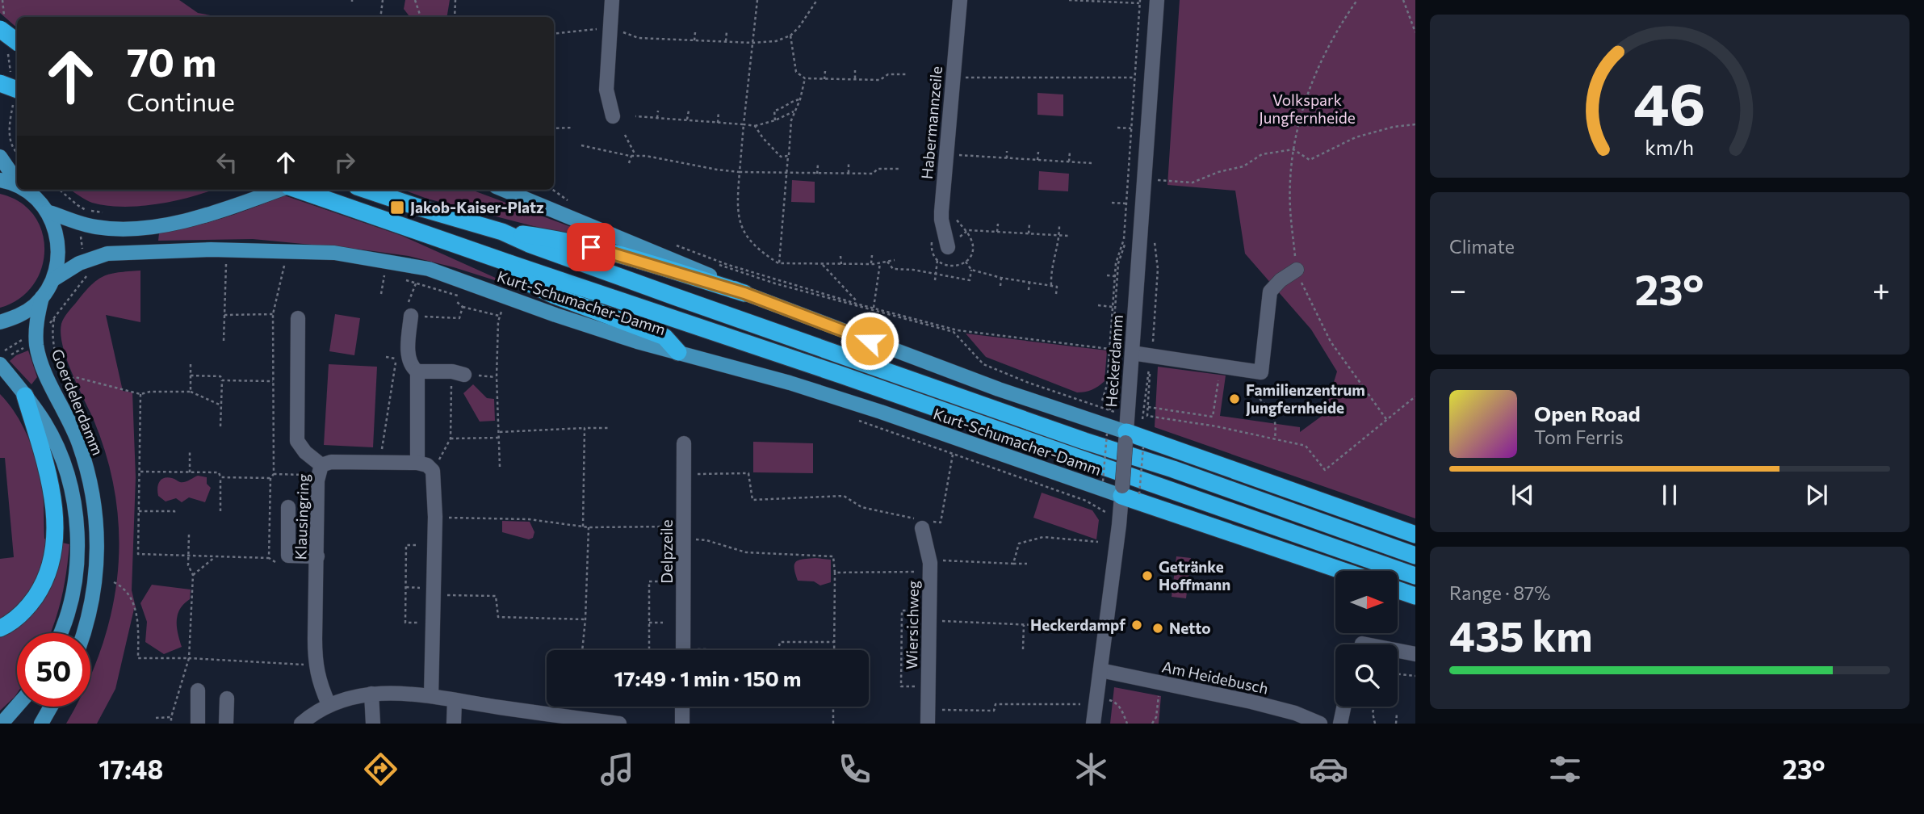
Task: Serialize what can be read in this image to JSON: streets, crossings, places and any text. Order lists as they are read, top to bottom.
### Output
{
  "streets": {
    "main road": ["Kurt-Schumacher-Damm", "Goerdelerdamm"],
    "street": [
      "Habermannzeile",
      "Heckerdamm",
      "Klausingring",
      "Delpzeile",
      "Wiersichweg",
      "Am Heidebusch"
    ]
  },
  "crossings": [
    ["Kurt-Schumacher-Damm", "Heckerdamm"],
    ["Heckerdamm", "Am Heidebusch"]
  ],
  "parks": ["Volkspark Jungfernheide"],
  "places": {
    "transit": ["Jakob-Kaiser-Platz"],
    "other": [
      "Familienzentrum Jungfernheide",
      "Getränke Hoffmann",
      "Heckerdampf",
      "Netto"
    ]
  },
  "north": "right",
  "page": {
    "turn": ["70 m", "Continue"],
    "tile": [
      "Climate",
      ["Range · 87%", "435 km"]
    ],
    "heat": ["−", "23°", "+"],
    "song": ["Open Road", "Tom Ferris"],
    "limit": "50",
    "trip": "17:49 · 1 min · 150 m",
    "tabs": ["17:48", "23°"],
    "gauge": ["46", "km/h"]
  }
}
